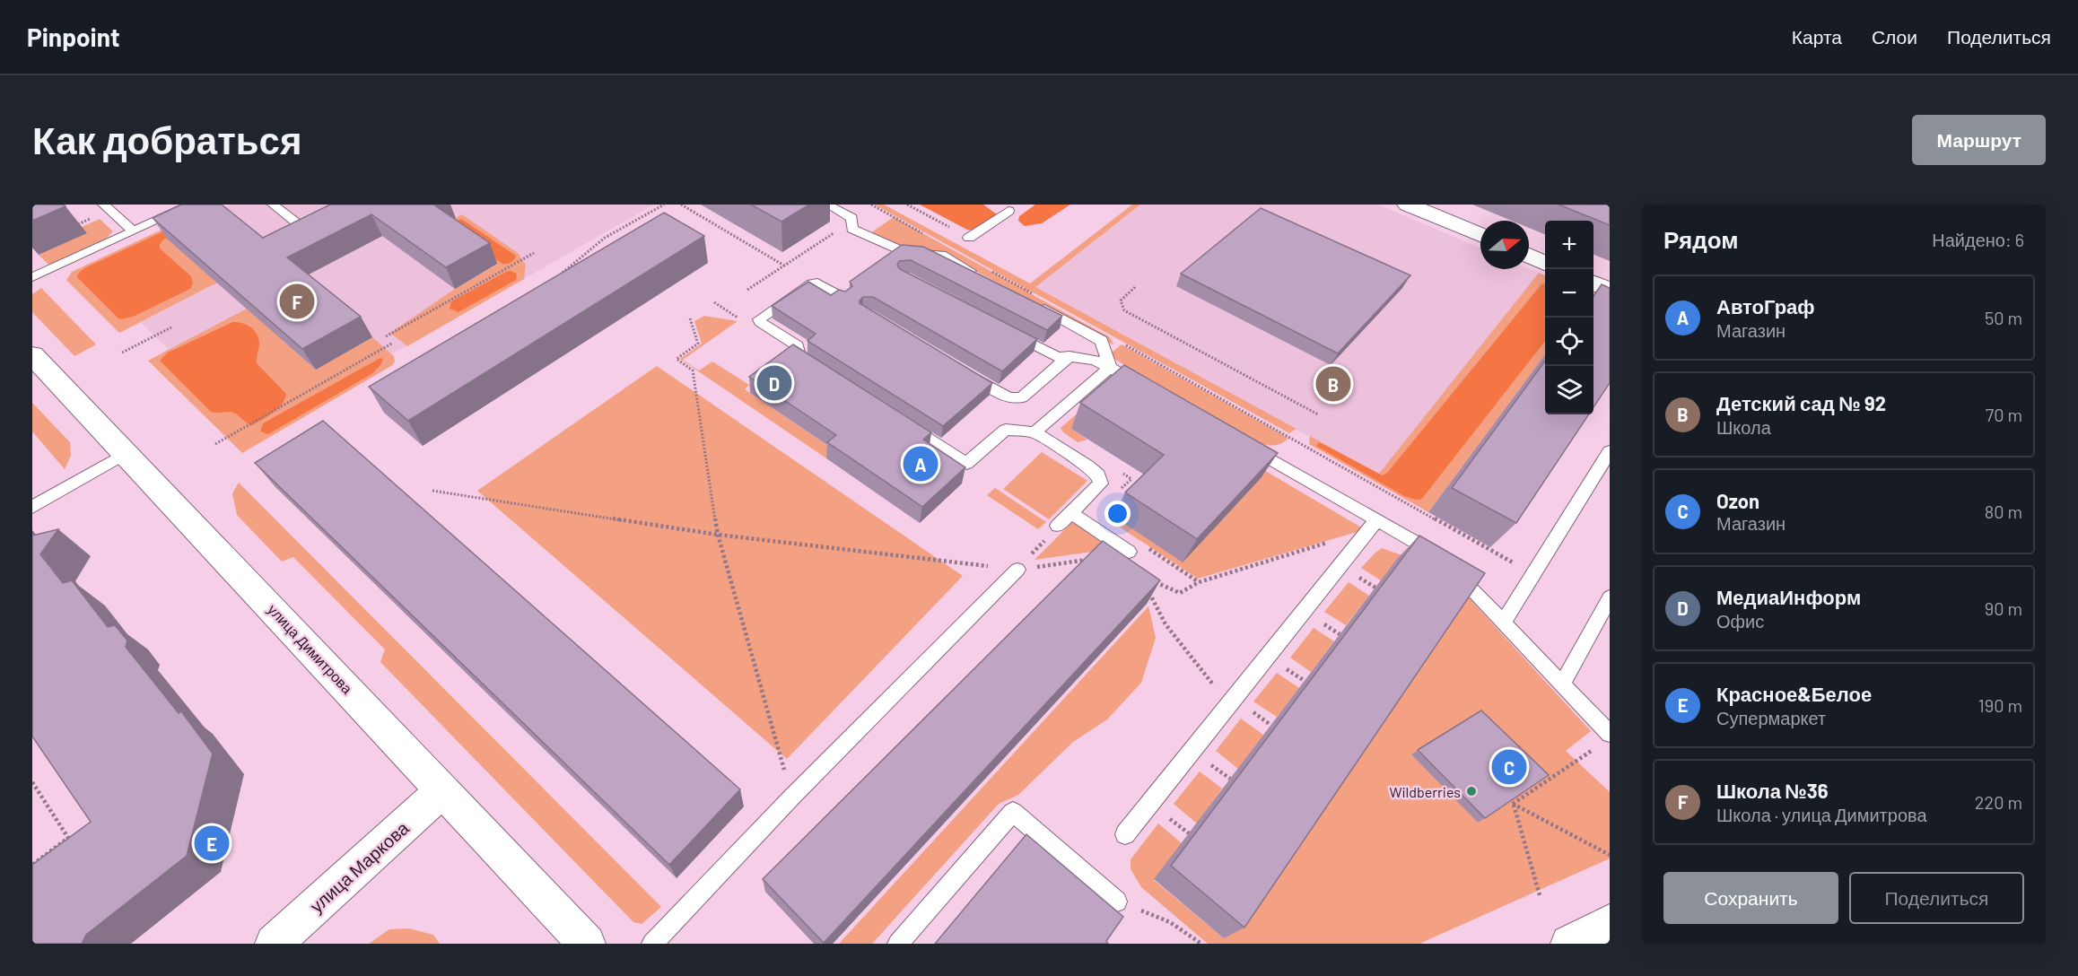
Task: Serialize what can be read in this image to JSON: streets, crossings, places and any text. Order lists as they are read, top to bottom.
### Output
{
  "streets": {
    "street": ["улица Димитрова", "улица Маркова"]
  },
  "crossings": [
    ["улица Димитрова", "улица Маркова"]
  ],
  "places": ["Wildberries"],
  "north": "right",
  "page": {
    "header": "Pinpoint",
    "nav": ["Карта", "Слои", "Поделиться"],
    "buttons": [
      "Маршрут",
      ["Сохранить", "Поделиться"]
    ],
    "title": "Как добраться",
    "heading": ["Рядом", "Найдено: 6"],
    "map_buttons": ["+", "−"],
    "list": [
      {
        "mark": "A",
        "name": "АвтоГраф",
        "note": "Магазин",
        "value": "50 m"
      },
      {
        "mark": "B",
        "name": "Детский сад № 92",
        "note": "Школа",
        "value": "70 m"
      },
      {
        "mark": "C",
        "name": "Ozon",
        "note": "Магазин",
        "value": "80 m"
      },
      {
        "mark": "D",
        "name": "МедиаИнформ",
        "note": "Офис",
        "value": "90 m"
      },
      {
        "mark": "E",
        "name": "Красное&Белое",
        "note": "Супермаркет",
        "value": "190 m"
      },
      {
        "mark": "F",
        "name": "Школа №36",
        "note": "Школа · улица Димитрова",
        "value": "220 m"
      }
    ],
    "pins": [
      "F",
      "D",
      "B",
      "A",
      "C",
      "E"
    ]
  }
}
